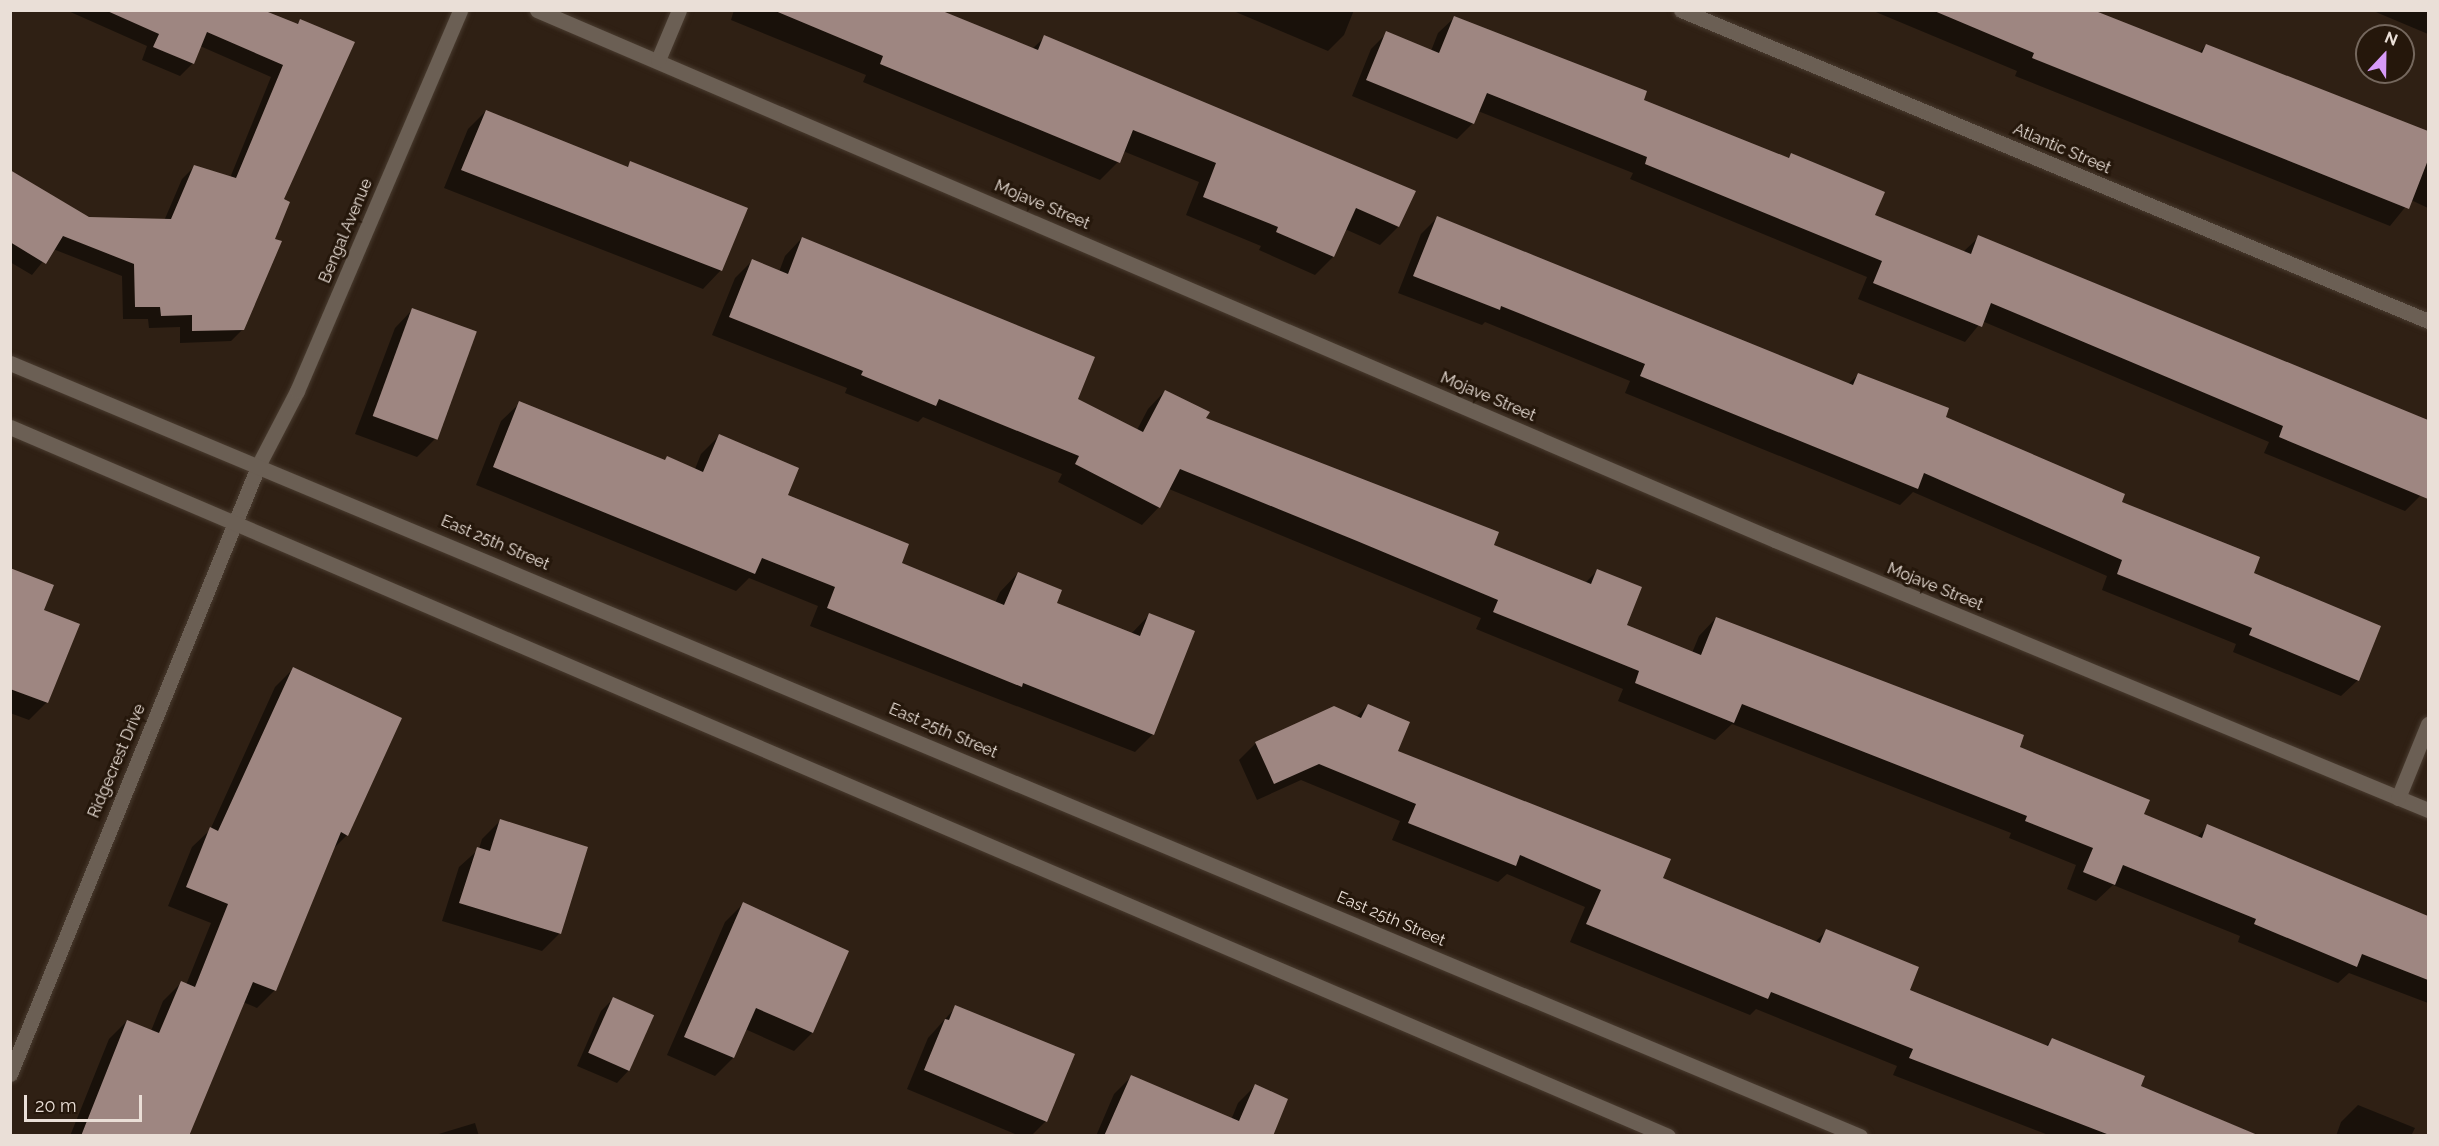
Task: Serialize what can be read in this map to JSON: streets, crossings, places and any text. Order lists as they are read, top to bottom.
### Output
{
  "streets": {
    "street": [
      "Atlantic Street",
      "Mojave Street",
      "Bengal Avenue",
      "East 25th Street",
      "Ridgecrest Drive"
    ]
  },
  "crossings": [
    ["Bengal Avenue", "East 25th Street"],
    ["Bengal Avenue", "Ridgecrest Drive"],
    ["East 25th Street", "Ridgecrest Drive"]
  ],
  "scale_bar": "20 m",
  "north": "top"
}
